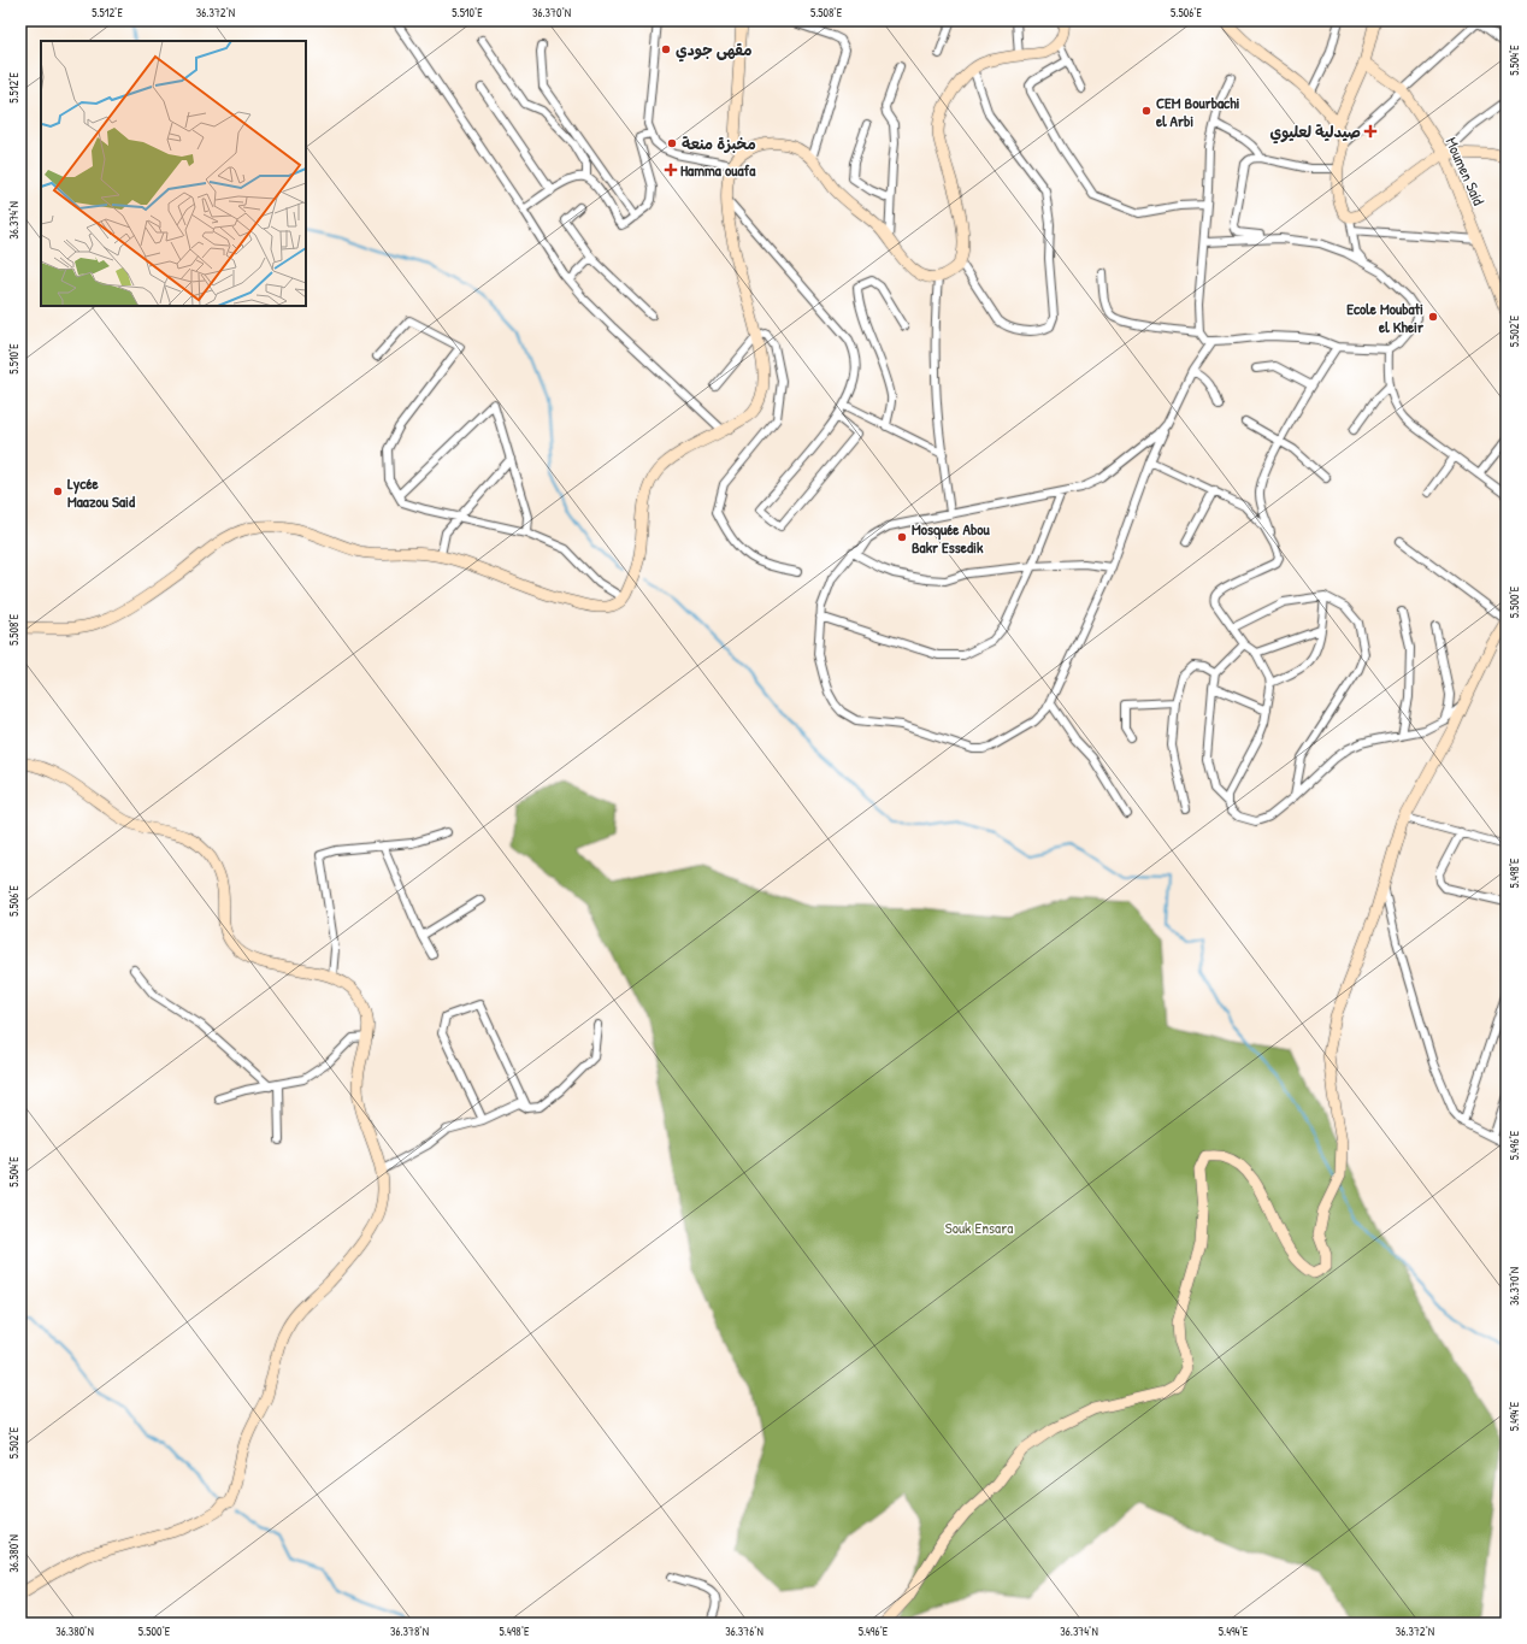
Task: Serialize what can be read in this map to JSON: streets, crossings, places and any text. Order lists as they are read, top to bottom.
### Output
{
  "streets": {
    "main road": ["Moumen Said"]
  },
  "parks": ["Souk Ensara"],
  "places": {
    "other": [
      "مقهى جودي",
      "CEM Bourbachi el Arbi",
      "مخبزة منعة",
      "Ecole Moubati el Kheir",
      "Lycée Maazou Said",
      "Mosquée Abou Bakr Essedik"
    ],
    "health": ["صيدلية لعليوي", "Hamma ouafa"]
  },
  "coordinates": [
    "5.512°E",
    "36.372°N",
    "5.510°E",
    "36.370°N",
    "5.508°E",
    "5.506°E",
    "5.504°E",
    "36.374°N",
    "5.502°E",
    "5.500°E",
    "5.498°E",
    "5.496°E",
    "5.494°E",
    "36.380°N",
    "36.378°N",
    "36.376°N"
  ]
}
